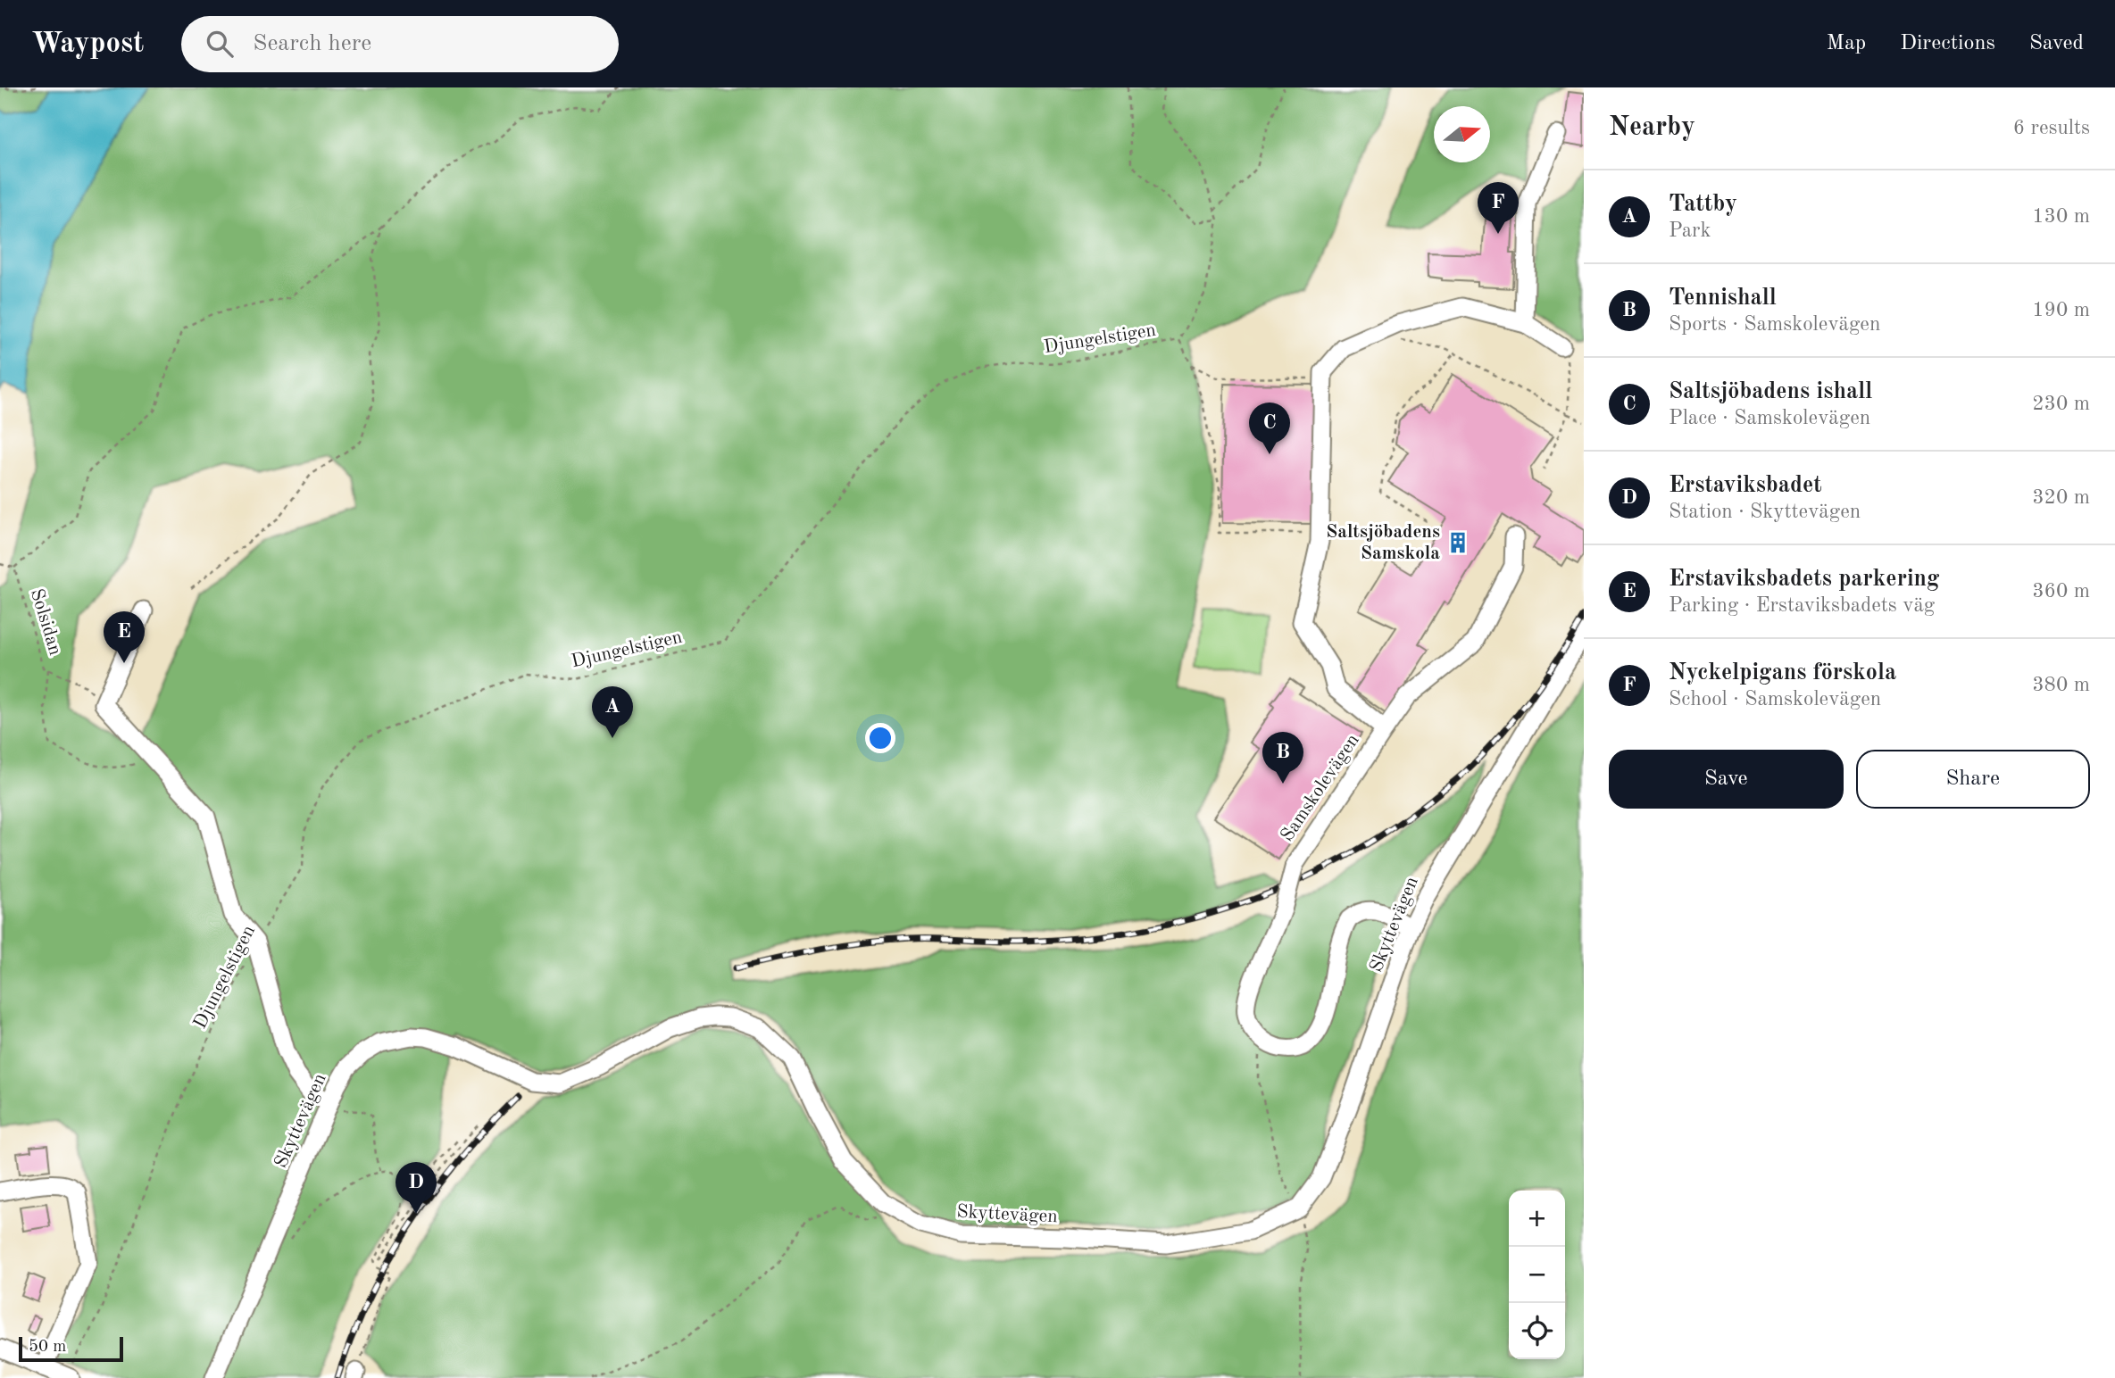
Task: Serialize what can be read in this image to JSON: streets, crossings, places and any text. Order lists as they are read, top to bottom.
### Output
{
  "streets": {
    "street": ["Samskolevägen", "Skyttevägen"],
    "path": ["Djungelstigen", "Solsidan"]
  },
  "crossings": [
    ["Djungelstigen", "Samskolevägen"],
    ["Samskolevägen", "Skyttevägen"]
  ],
  "places": {
    "building": ["Saltsjöbadens Samskola"]
  },
  "scale_bar": "50 m",
  "north": "right",
  "page": {
    "header": "Waypost",
    "search": "Search here",
    "nav": ["Map", "Directions", "Saved"],
    "heading": ["Nearby", "6 results"],
    "list": [
      {
        "mark": "A",
        "name": "Tattby",
        "note": "Park",
        "value": "130 m"
      },
      {
        "mark": "B",
        "name": "Tennishall",
        "note": "Sports · Samskolevägen",
        "value": "190 m"
      },
      {
        "mark": "C",
        "name": "Saltsjöbadens ishall",
        "note": "Place · Samskolevägen",
        "value": "230 m"
      },
      {
        "mark": "D",
        "name": "Erstaviksbadet",
        "note": "Station · Skyttevägen",
        "value": "320 m"
      },
      {
        "mark": "E",
        "name": "Erstaviksbadets parkering",
        "note": "Parking · Erstaviksbadets väg",
        "value": "360 m"
      },
      {
        "mark": "F",
        "name": "Nyckelpigans förskola",
        "note": "School · Samskolevägen",
        "value": "380 m"
      }
    ],
    "pins": [
      "F",
      "C",
      "E",
      "A",
      "B",
      "D"
    ],
    "buttons": ["Save", "Share"],
    "map_buttons": ["+", "−"],
    "scale": "50 m"
  }
}
